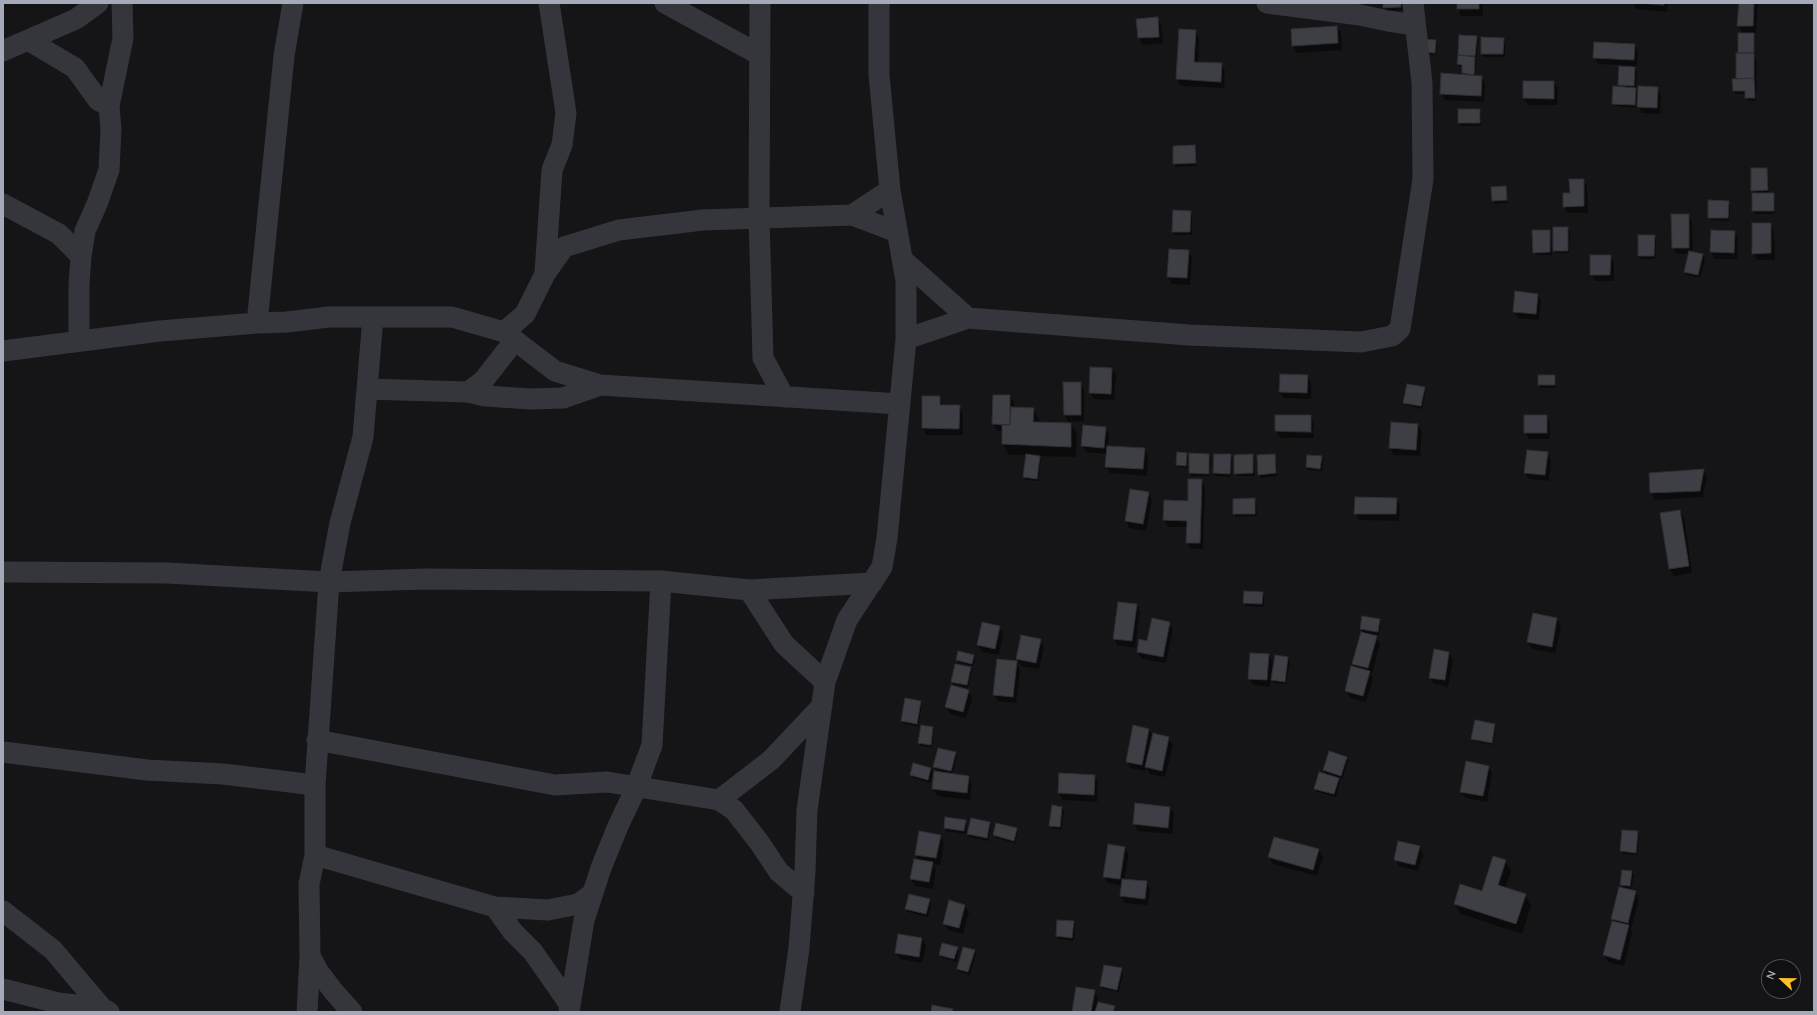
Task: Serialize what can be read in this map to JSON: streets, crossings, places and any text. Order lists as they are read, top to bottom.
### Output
{
  "north": "left"
}
